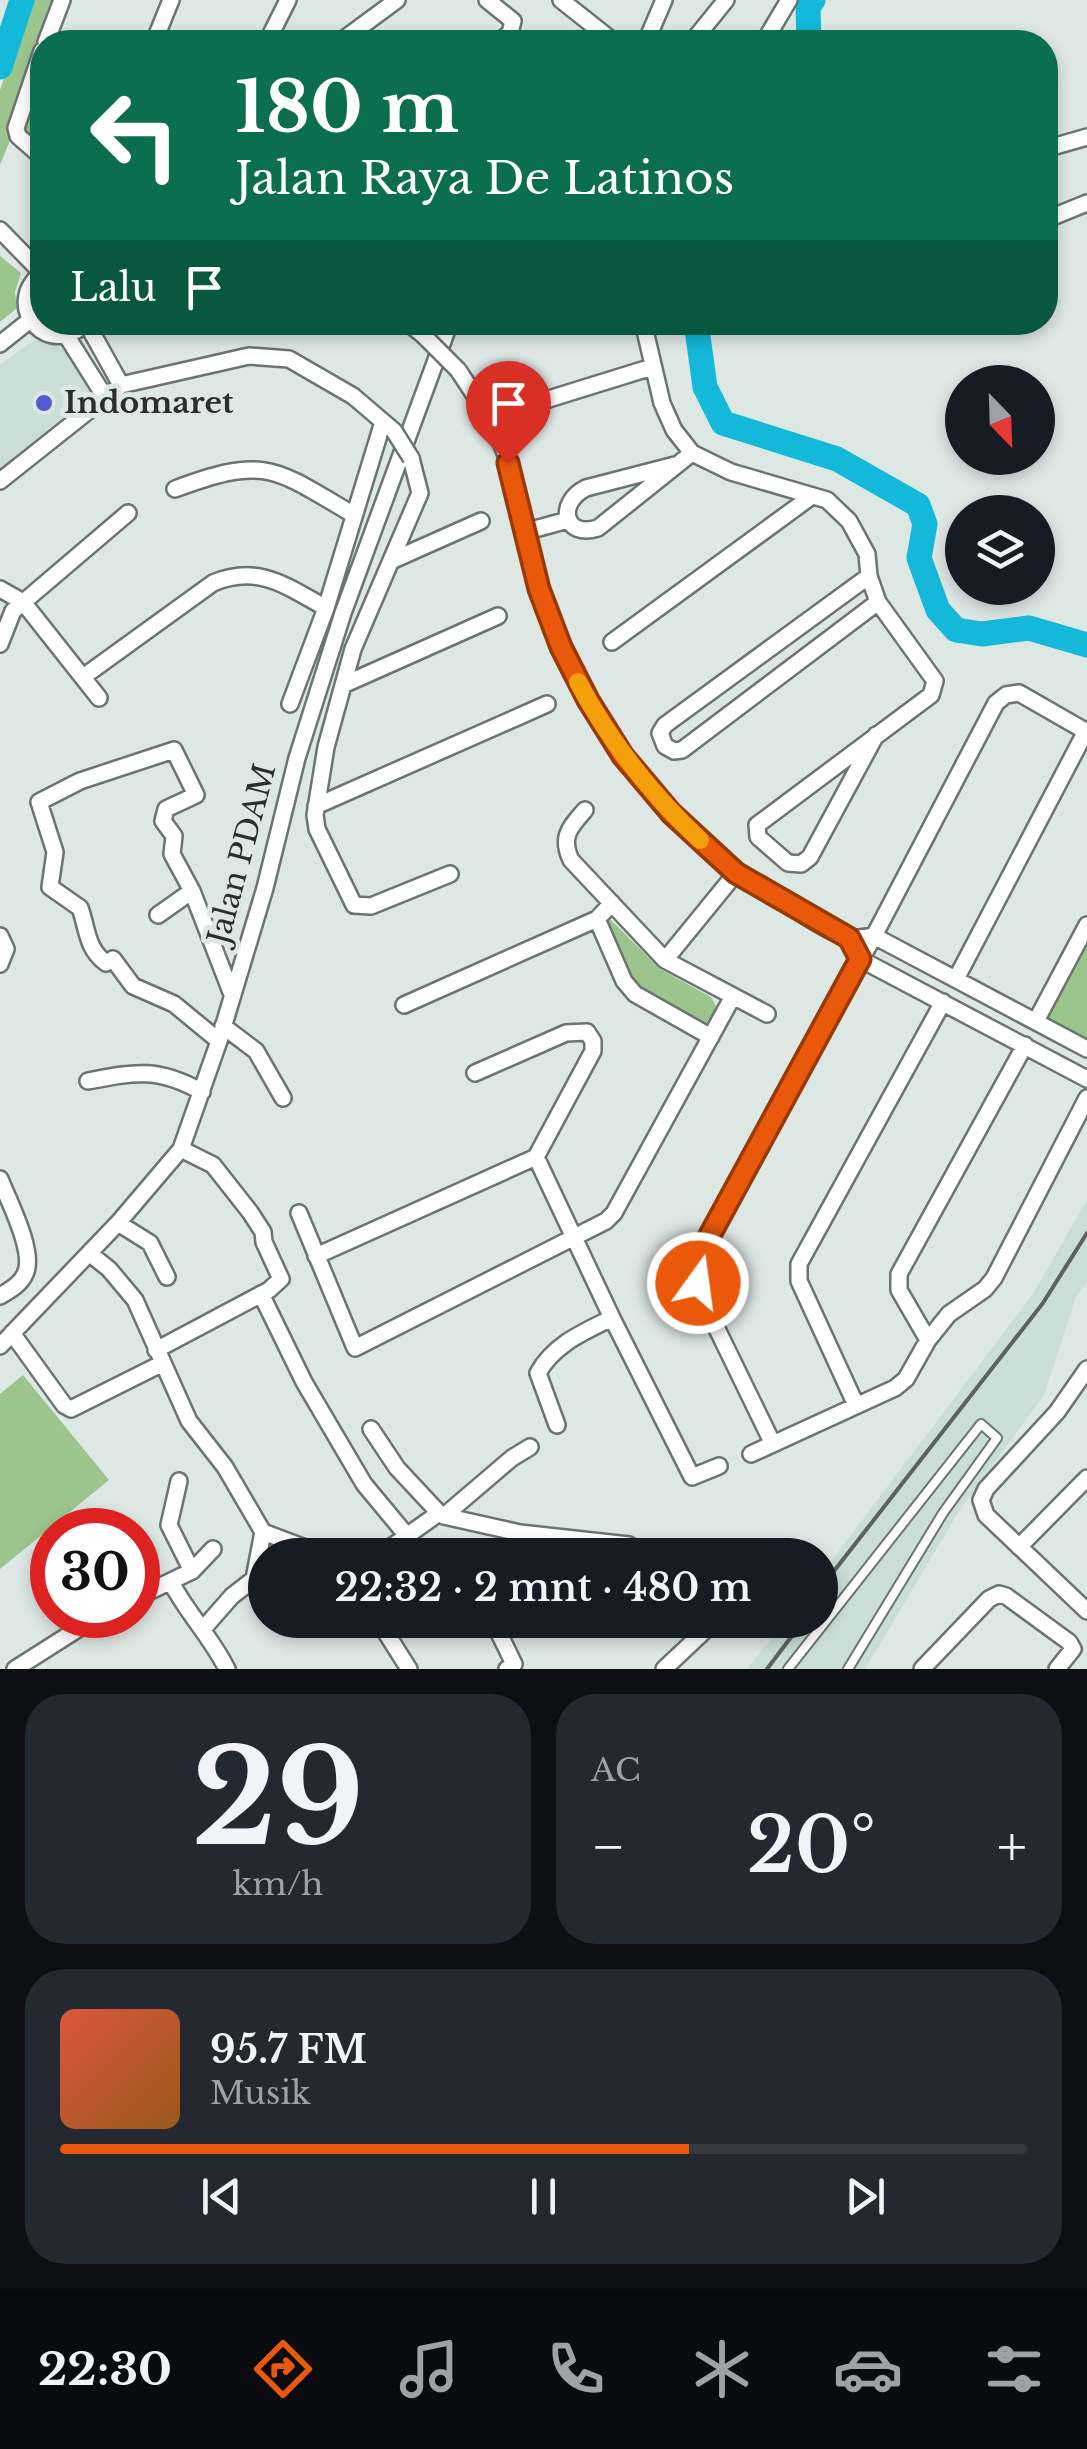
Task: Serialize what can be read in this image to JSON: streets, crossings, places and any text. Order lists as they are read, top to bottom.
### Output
{
  "streets": {
    "street": ["Jalan PDAM"]
  },
  "places": ["Indomaret"],
  "north": "bottom right",
  "page": {
    "turn": ["180 m", "Jalan Raya De Latinos"],
    "then": "Lalu",
    "limit": "30",
    "trip": "22:32 · 2 mnt · 480 m",
    "tile": [
      ["29", "km/h"],
      "AC"
    ],
    "heat": ["−", "20°", "+"],
    "song": ["95.7 FM", "Musik"],
    "tabs": "22:30"
  }
}
